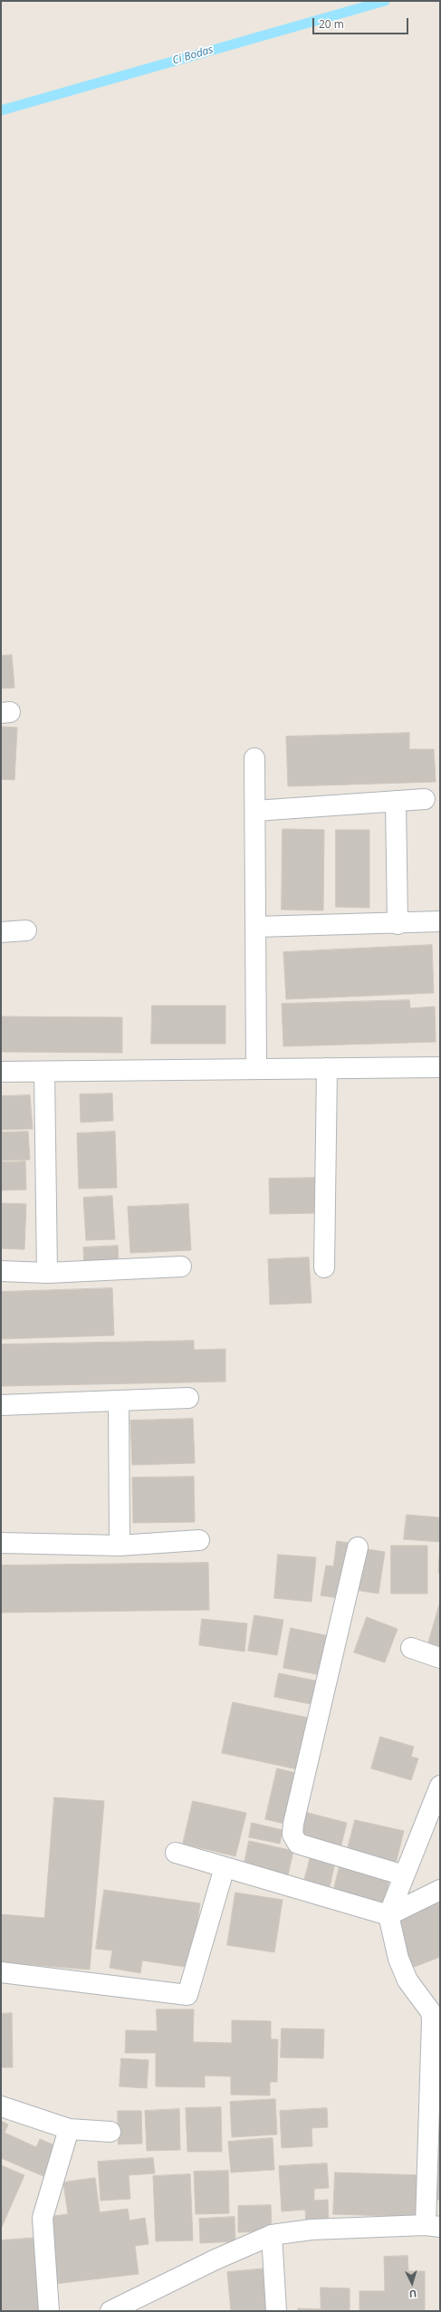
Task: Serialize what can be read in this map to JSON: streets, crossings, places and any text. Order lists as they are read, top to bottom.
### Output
{
  "water": ["Ci Bodas"],
  "scale_bar": "20 m",
  "north": "bottom"
}
